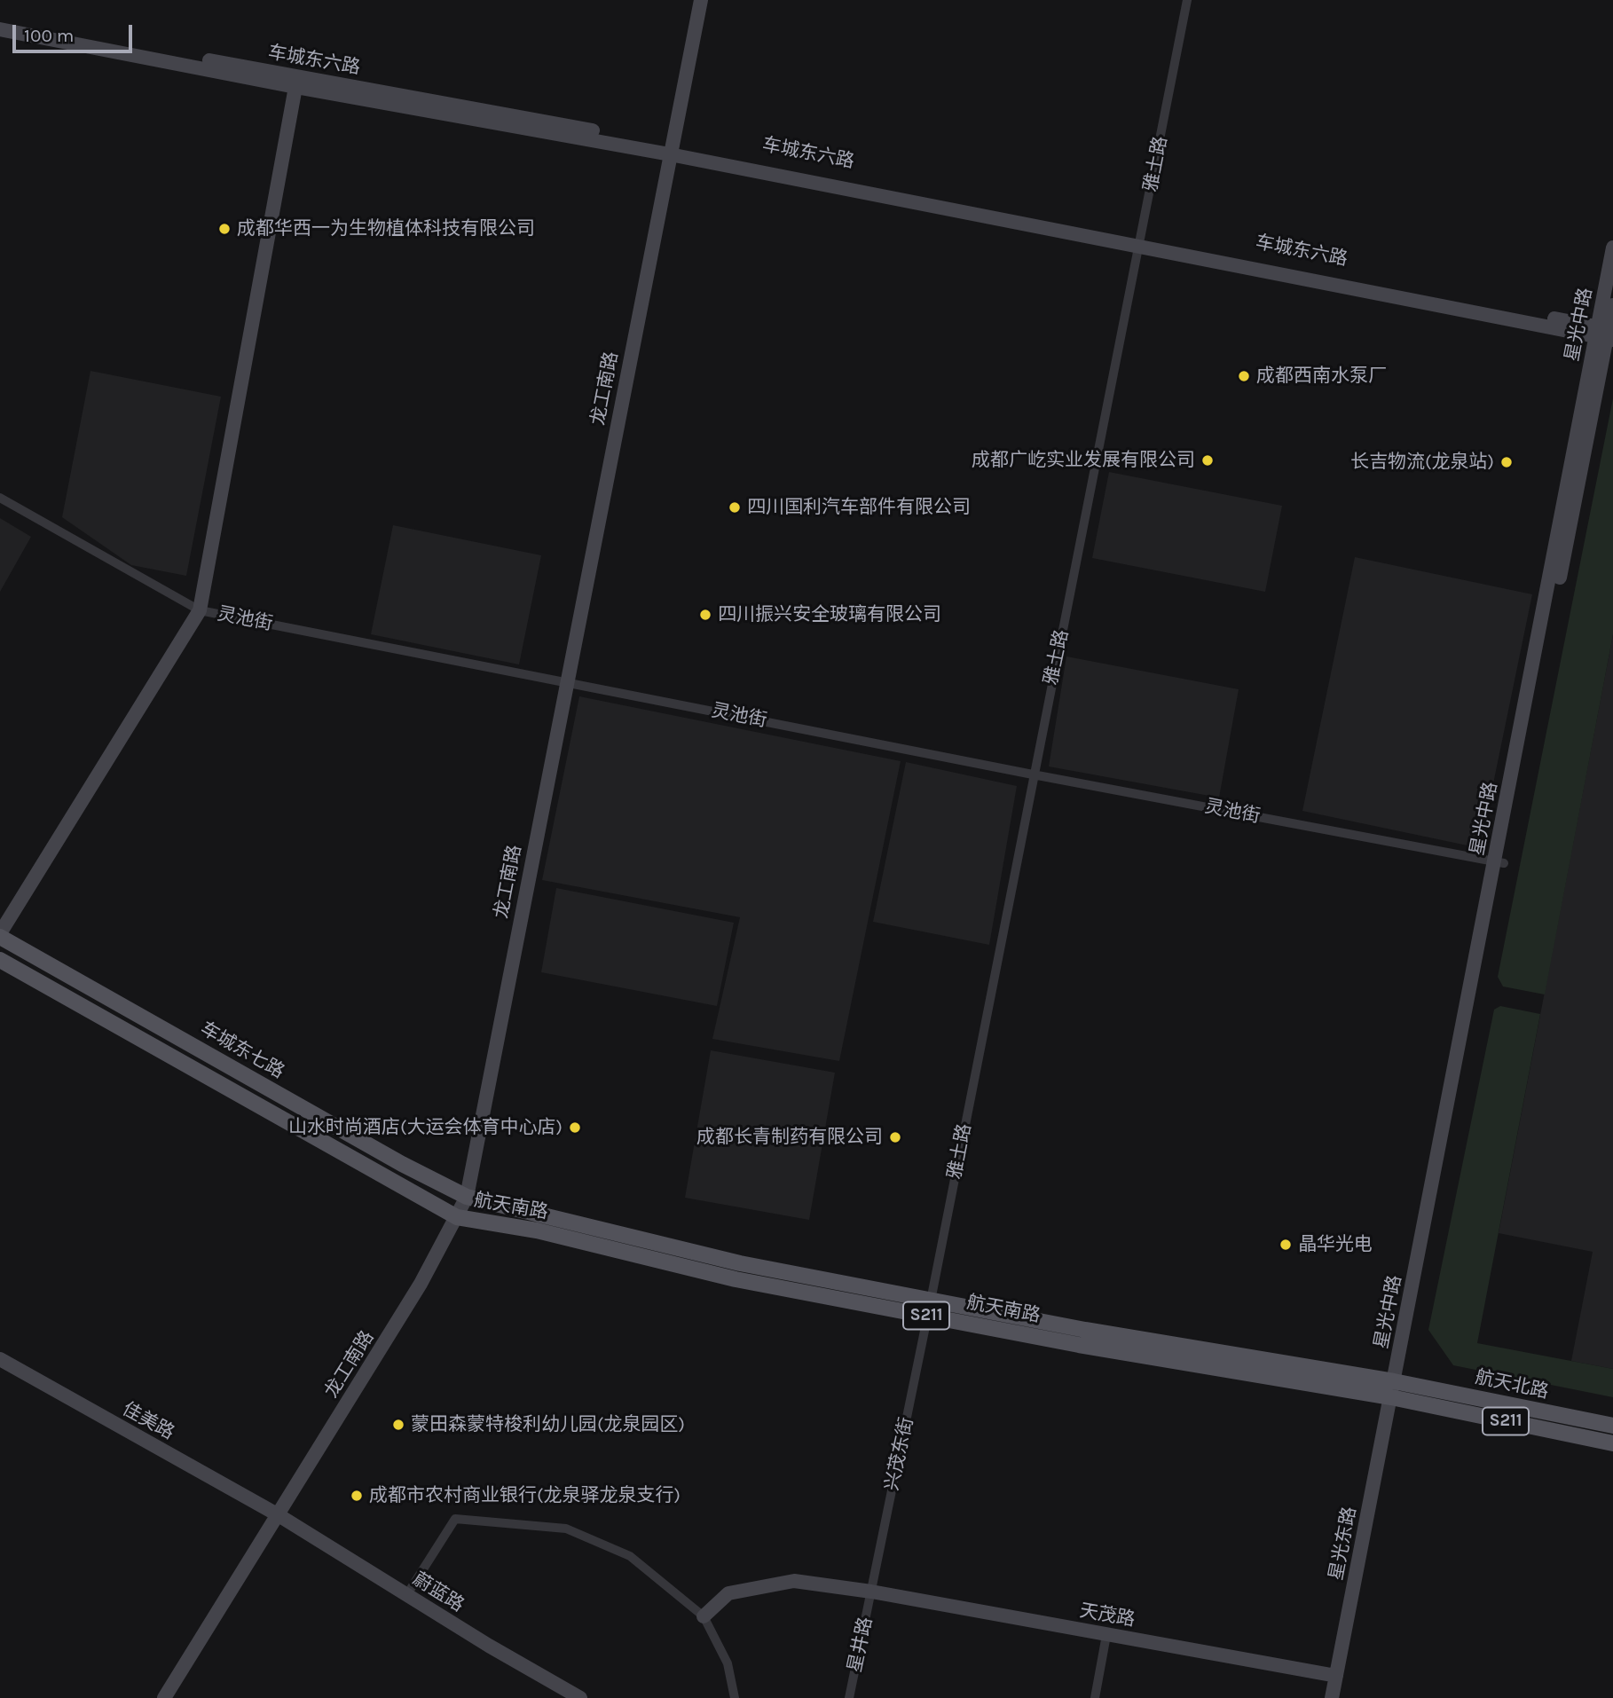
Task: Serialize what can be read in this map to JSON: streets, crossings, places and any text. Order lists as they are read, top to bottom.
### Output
{
  "streets": {
    "main road": [
      "车城东七路",
      "航天南路",
      "S211",
      "航天北路"
    ],
    "street": [
      "车城东六路",
      "雅土路",
      "星光中路",
      "龙工南路",
      "灵池街",
      "佳美路",
      "兴茂东街",
      "星光东路",
      "蔚蓝路",
      "天茂路",
      "星井路"
    ]
  },
  "crossings": [
    ["车城东六路", "雅土路"],
    ["车城东六路", "星光中路"],
    ["车城东六路", "龙工南路"],
    ["雅土路", "灵池街"],
    ["雅土路", "航天南路"],
    ["雅土路", "兴茂东街"],
    ["星光中路", "灵池街"],
    ["星光中路", "航天南路"],
    ["星光中路", "航天北路"],
    ["星光中路", "星光东路"],
    ["龙工南路", "灵池街"],
    ["龙工南路", "车城东七路"],
    ["龙工南路", "航天南路"],
    ["龙工南路", "佳美路"],
    ["龙工南路", "蔚蓝路"],
    ["车城东七路", "航天南路"],
    ["航天南路", "航天北路"],
    ["航天南路", "兴茂东街"],
    ["航天南路", "星光东路"],
    ["航天北路", "星光东路"],
    ["佳美路", "蔚蓝路"],
    ["兴茂东街", "天茂路"],
    ["兴茂东街", "星井路"],
    ["星光东路", "天茂路"],
    ["天茂路", "星井路"]
  ],
  "places": [
    "成都华西一为生物植体科技有限公司",
    "成都西南水泵厂",
    "成都广屹实业发展有限公司",
    "长吉物流(龙泉站)",
    "四川国利汽车部件有限公司",
    "四川振兴安全玻璃有限公司",
    "山水时尚酒店(大运会体育中心店)",
    "成都长青制药有限公司",
    "晶华光电",
    "蒙田森蒙特梭利幼儿园(龙泉园区)",
    "成都市农村商业银行(龙泉驿龙泉支行)"
  ],
  "scale_bar": "100 m"
}
